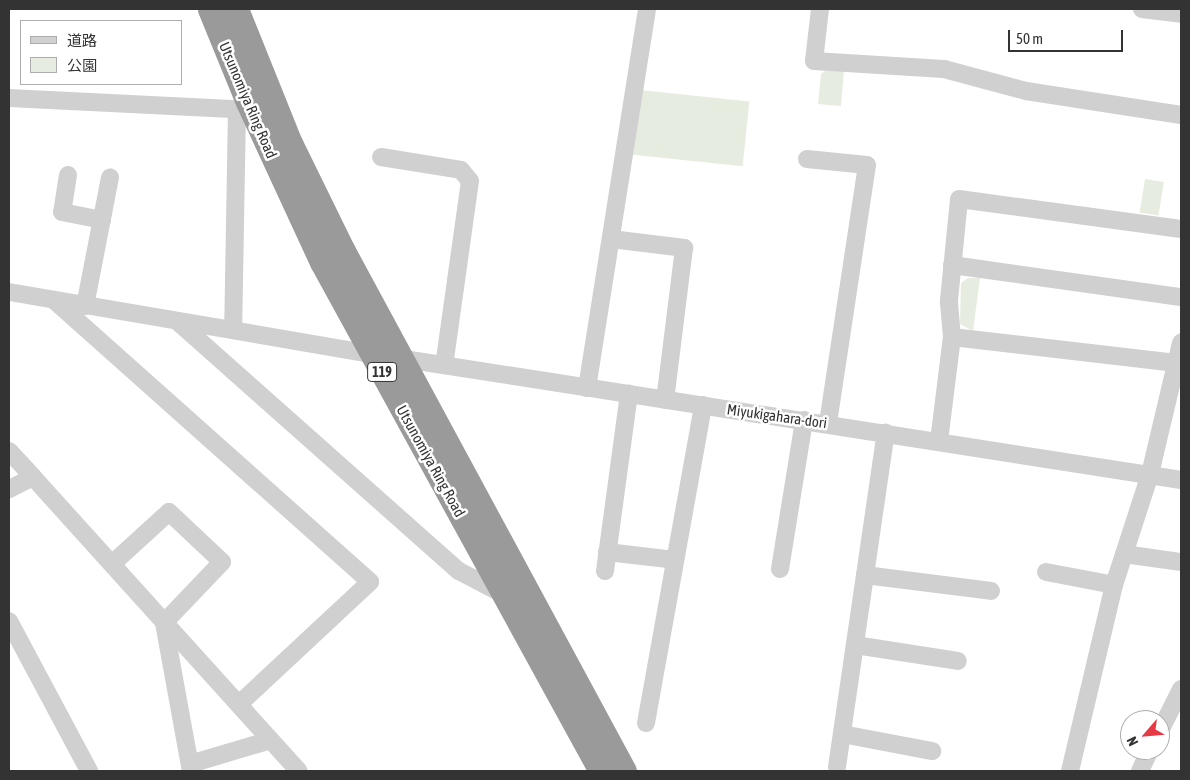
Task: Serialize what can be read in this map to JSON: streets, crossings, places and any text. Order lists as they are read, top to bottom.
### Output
{
  "streets": {
    "highway": ["Utsunomiya Ring Road", "119"],
    "street": ["Miyukigahara-dori"]
  },
  "crossings": [
    ["Utsunomiya Ring Road", "119"],
    ["Utsunomiya Ring Road", "Miyukigahara-dori"]
  ],
  "legend": ["道路", "公園"],
  "scale_bar": "50 m",
  "north": "bottom left"
}
